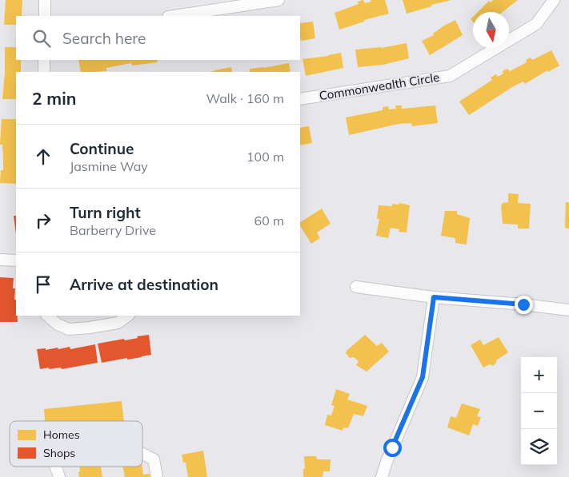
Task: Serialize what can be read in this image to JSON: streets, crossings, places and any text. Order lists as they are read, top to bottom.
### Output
{
  "streets": {
    "street": ["Commonwealth Circle"]
  },
  "legend": ["Homes", "Shops"],
  "north": "bottom",
  "page": {
    "search": "Search here",
    "heading": ["2 min", "Walk · 160 m"],
    "list": [
      ["Continue", "Jasmine Way", "100 m"],
      ["Turn right", "Barberry Drive", "60 m"],
      "Arrive at destination"
    ],
    "map_buttons": ["+", "−"]
  }
}
